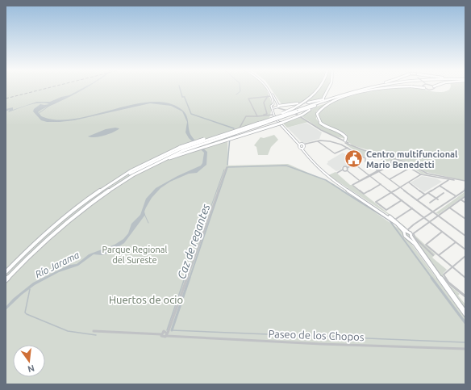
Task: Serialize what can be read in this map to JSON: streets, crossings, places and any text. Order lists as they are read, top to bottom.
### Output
{
  "streets": {
    "street": ["Paseo de los Chopos"]
  },
  "water": ["Caz de regantes", "Río Jarama"],
  "parks": ["Parque Regional del Sureste", "Huertos de ocio"],
  "places": {
    "public building": ["Centro multifuncional Mario Benedetti"]
  },
  "north": "bottom"
}
